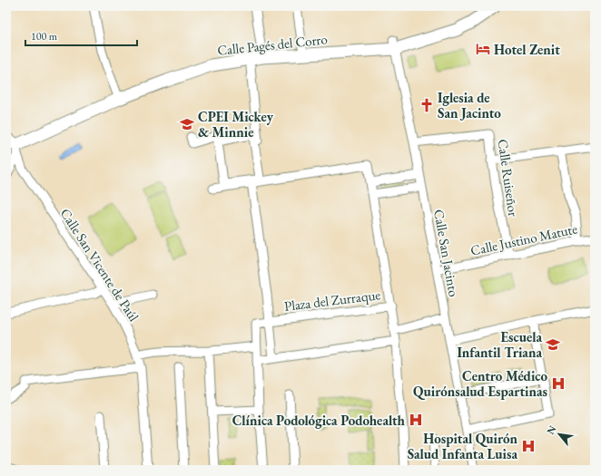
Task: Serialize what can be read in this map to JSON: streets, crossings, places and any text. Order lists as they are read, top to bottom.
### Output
{
  "streets": {
    "main road": ["Calle Pagés del Corro"],
    "street": [
      "Calle Ruiseñor",
      "Calle Justino Matute",
      "Calle San Jacinto",
      "Calle San Vicente de Paúl",
      "Plaza del Zurraque"
    ]
  },
  "crossings": [
    ["Calle Pagés del Corro", "Calle San Jacinto"],
    ["Calle Pagés del Corro", "Calle San Vicente de Paúl"],
    ["Calle Ruiseñor", "Calle Justino Matute"],
    ["Calle Ruiseñor", "Calle San Jacinto"],
    ["Calle Justino Matute", "Calle San Jacinto"]
  ],
  "places": {
    "hotel": ["Hotel Zenit"],
    "church": ["Iglesia de San Jacinto"],
    "school or university": ["CPEI Mickey & Minnie", "Escuela Infantil Triana"],
    "hospital": ["Centro Médico Quirónsalud Espartinas", "Clínica Podológica Podohealth", "Hospital Quirón Salud Infanta Luisa"]
  },
  "scale_bar": "100 m",
  "north": "top left"
}
